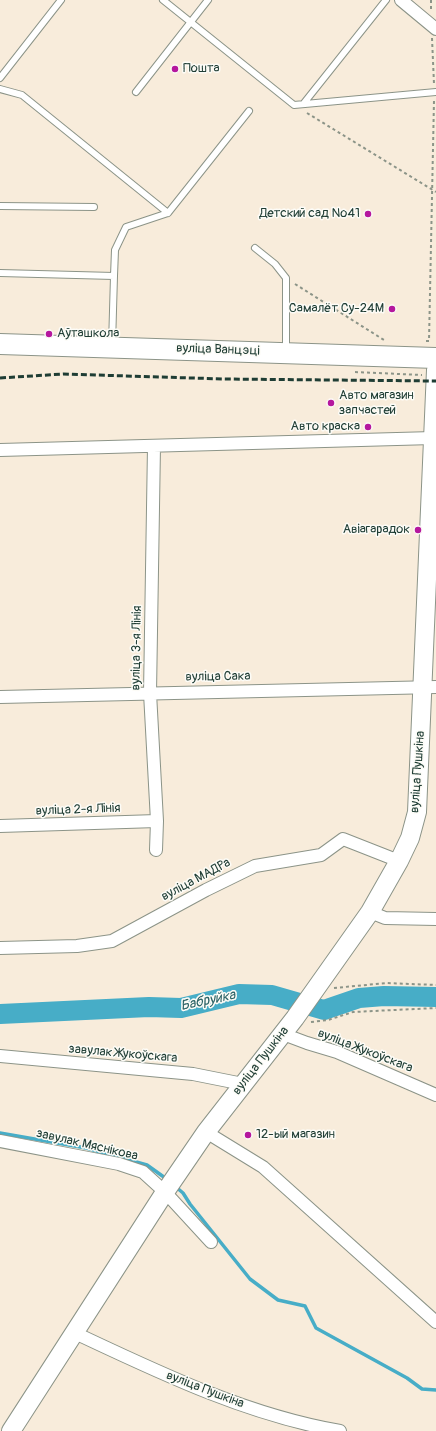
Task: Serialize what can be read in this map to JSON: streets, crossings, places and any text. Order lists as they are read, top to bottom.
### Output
{
  "streets": {
    "main road": ["вуліца Ванцэці", "вуліца Пушкіна"],
    "street": [
      "вуліца 3-я Лінія",
      "вуліца Сака",
      "вуліца 2-я Лінія",
      "вуліца МАДРа",
      "вуліца Жукоўскага",
      "завулак Жукоўскага",
      "завулак Мяснікова"
    ]
  },
  "crossings": [
    ["вуліца 3-я Лінія", "вуліца Сака"],
    ["вуліца 3-я Лінія", "вуліца 2-я Лінія"],
    ["вуліца Сака", "вуліца Пушкіна"],
    ["вуліца Пушкіна", "вуліца МАДРа"],
    ["вуліца Пушкіна", "вуліца Жукоўскага"],
    ["вуліца Пушкіна", "завулак Жукоўскага"],
    ["вуліца Пушкіна", "завулак Мяснікова"]
  ],
  "water": ["Бабруйка"],
  "places": [
    "Пошта",
    "Детский сад №41",
    "Самалёт Су-24М",
    "Аўташкола",
    "Авто магазин запчастей",
    "Авто краска",
    "Авіагарадок",
    "12-ый магазин"
  ]
}
